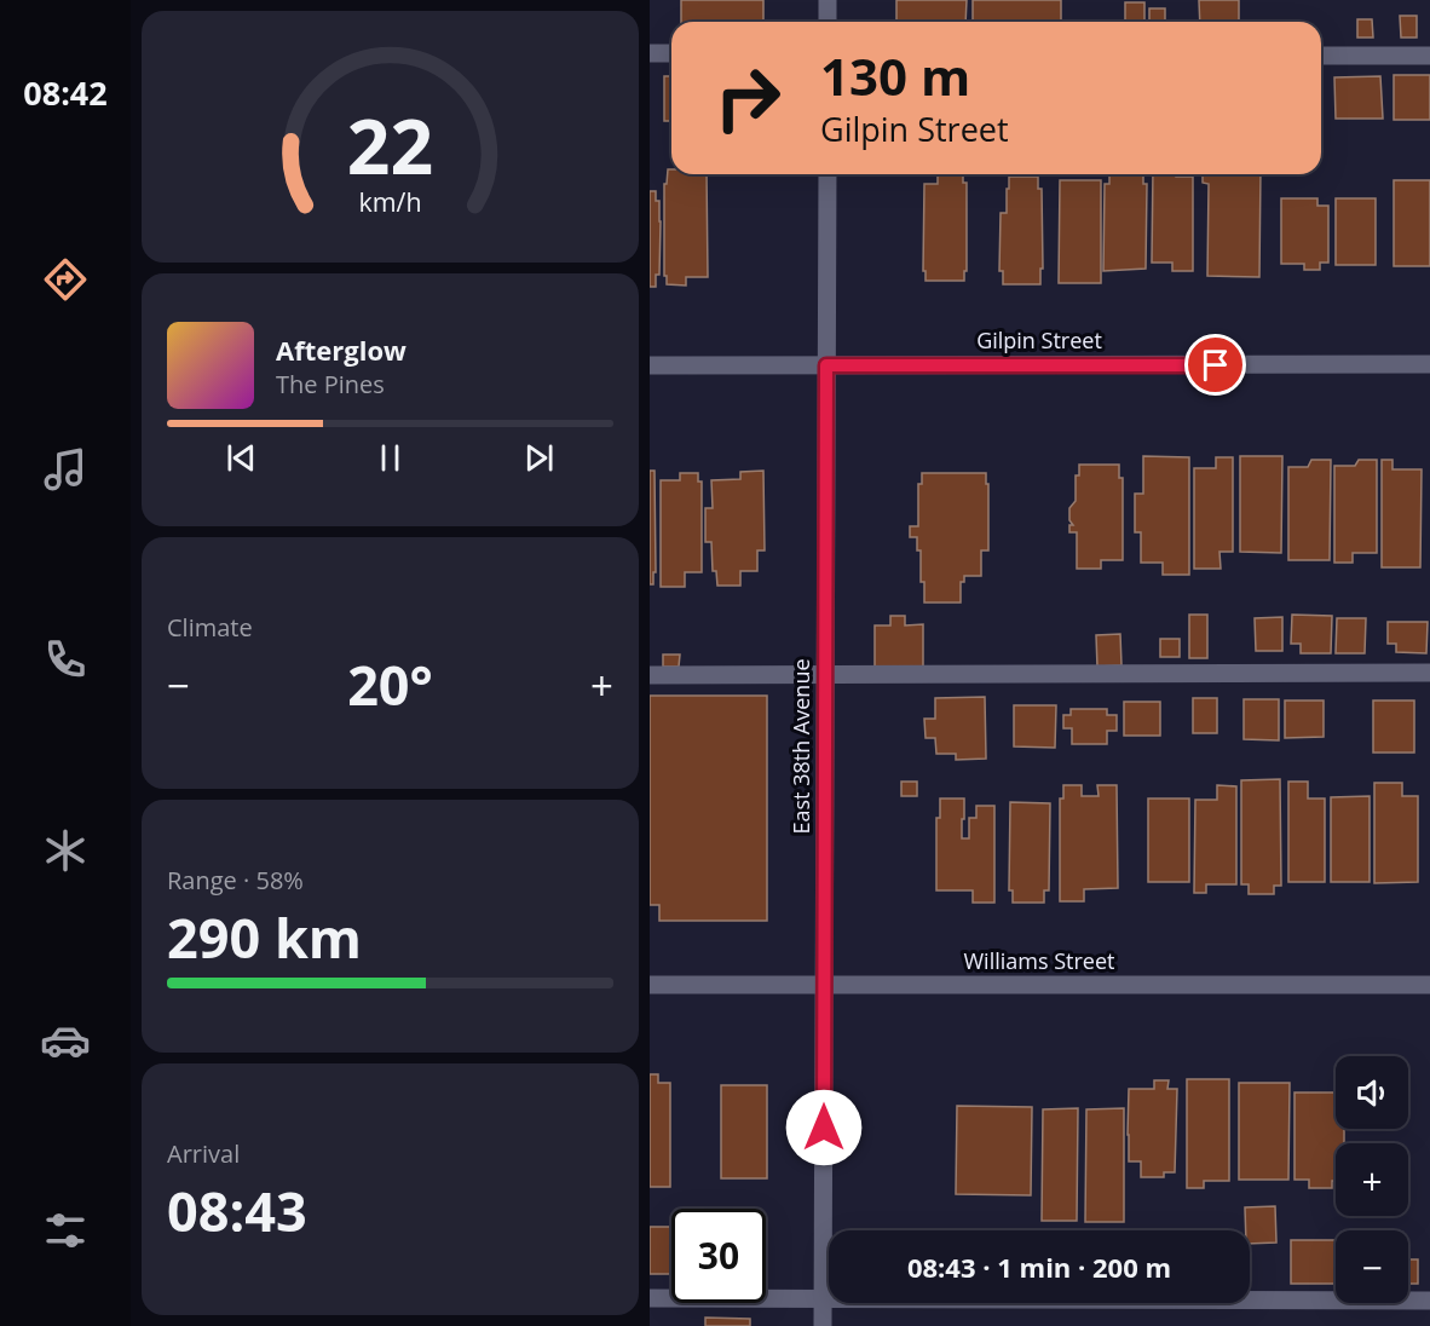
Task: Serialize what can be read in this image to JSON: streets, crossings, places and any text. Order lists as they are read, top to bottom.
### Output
{
  "streets": {
    "street": ["Gilpin Street", "East 38th Avenue", "Williams Street"]
  },
  "crossings": [
    ["Gilpin Street", "East 38th Avenue"],
    ["East 38th Avenue", "Williams Street"]
  ],
  "page": {
    "tabs": "08:42",
    "turn": ["130 m", "Gilpin Street"],
    "song": ["Afterglow", "The Pines"],
    "tile": [
      "Climate",
      ["Range · 58%", "290 km"],
      ["Arrival", "08:43"]
    ],
    "heat": ["−", "20°", "+"],
    "map_buttons": ["+", "−"],
    "limit": "30",
    "trip": "08:43 · 1 min · 200 m",
    "gauge": ["22", "km/h"]
  }
}
